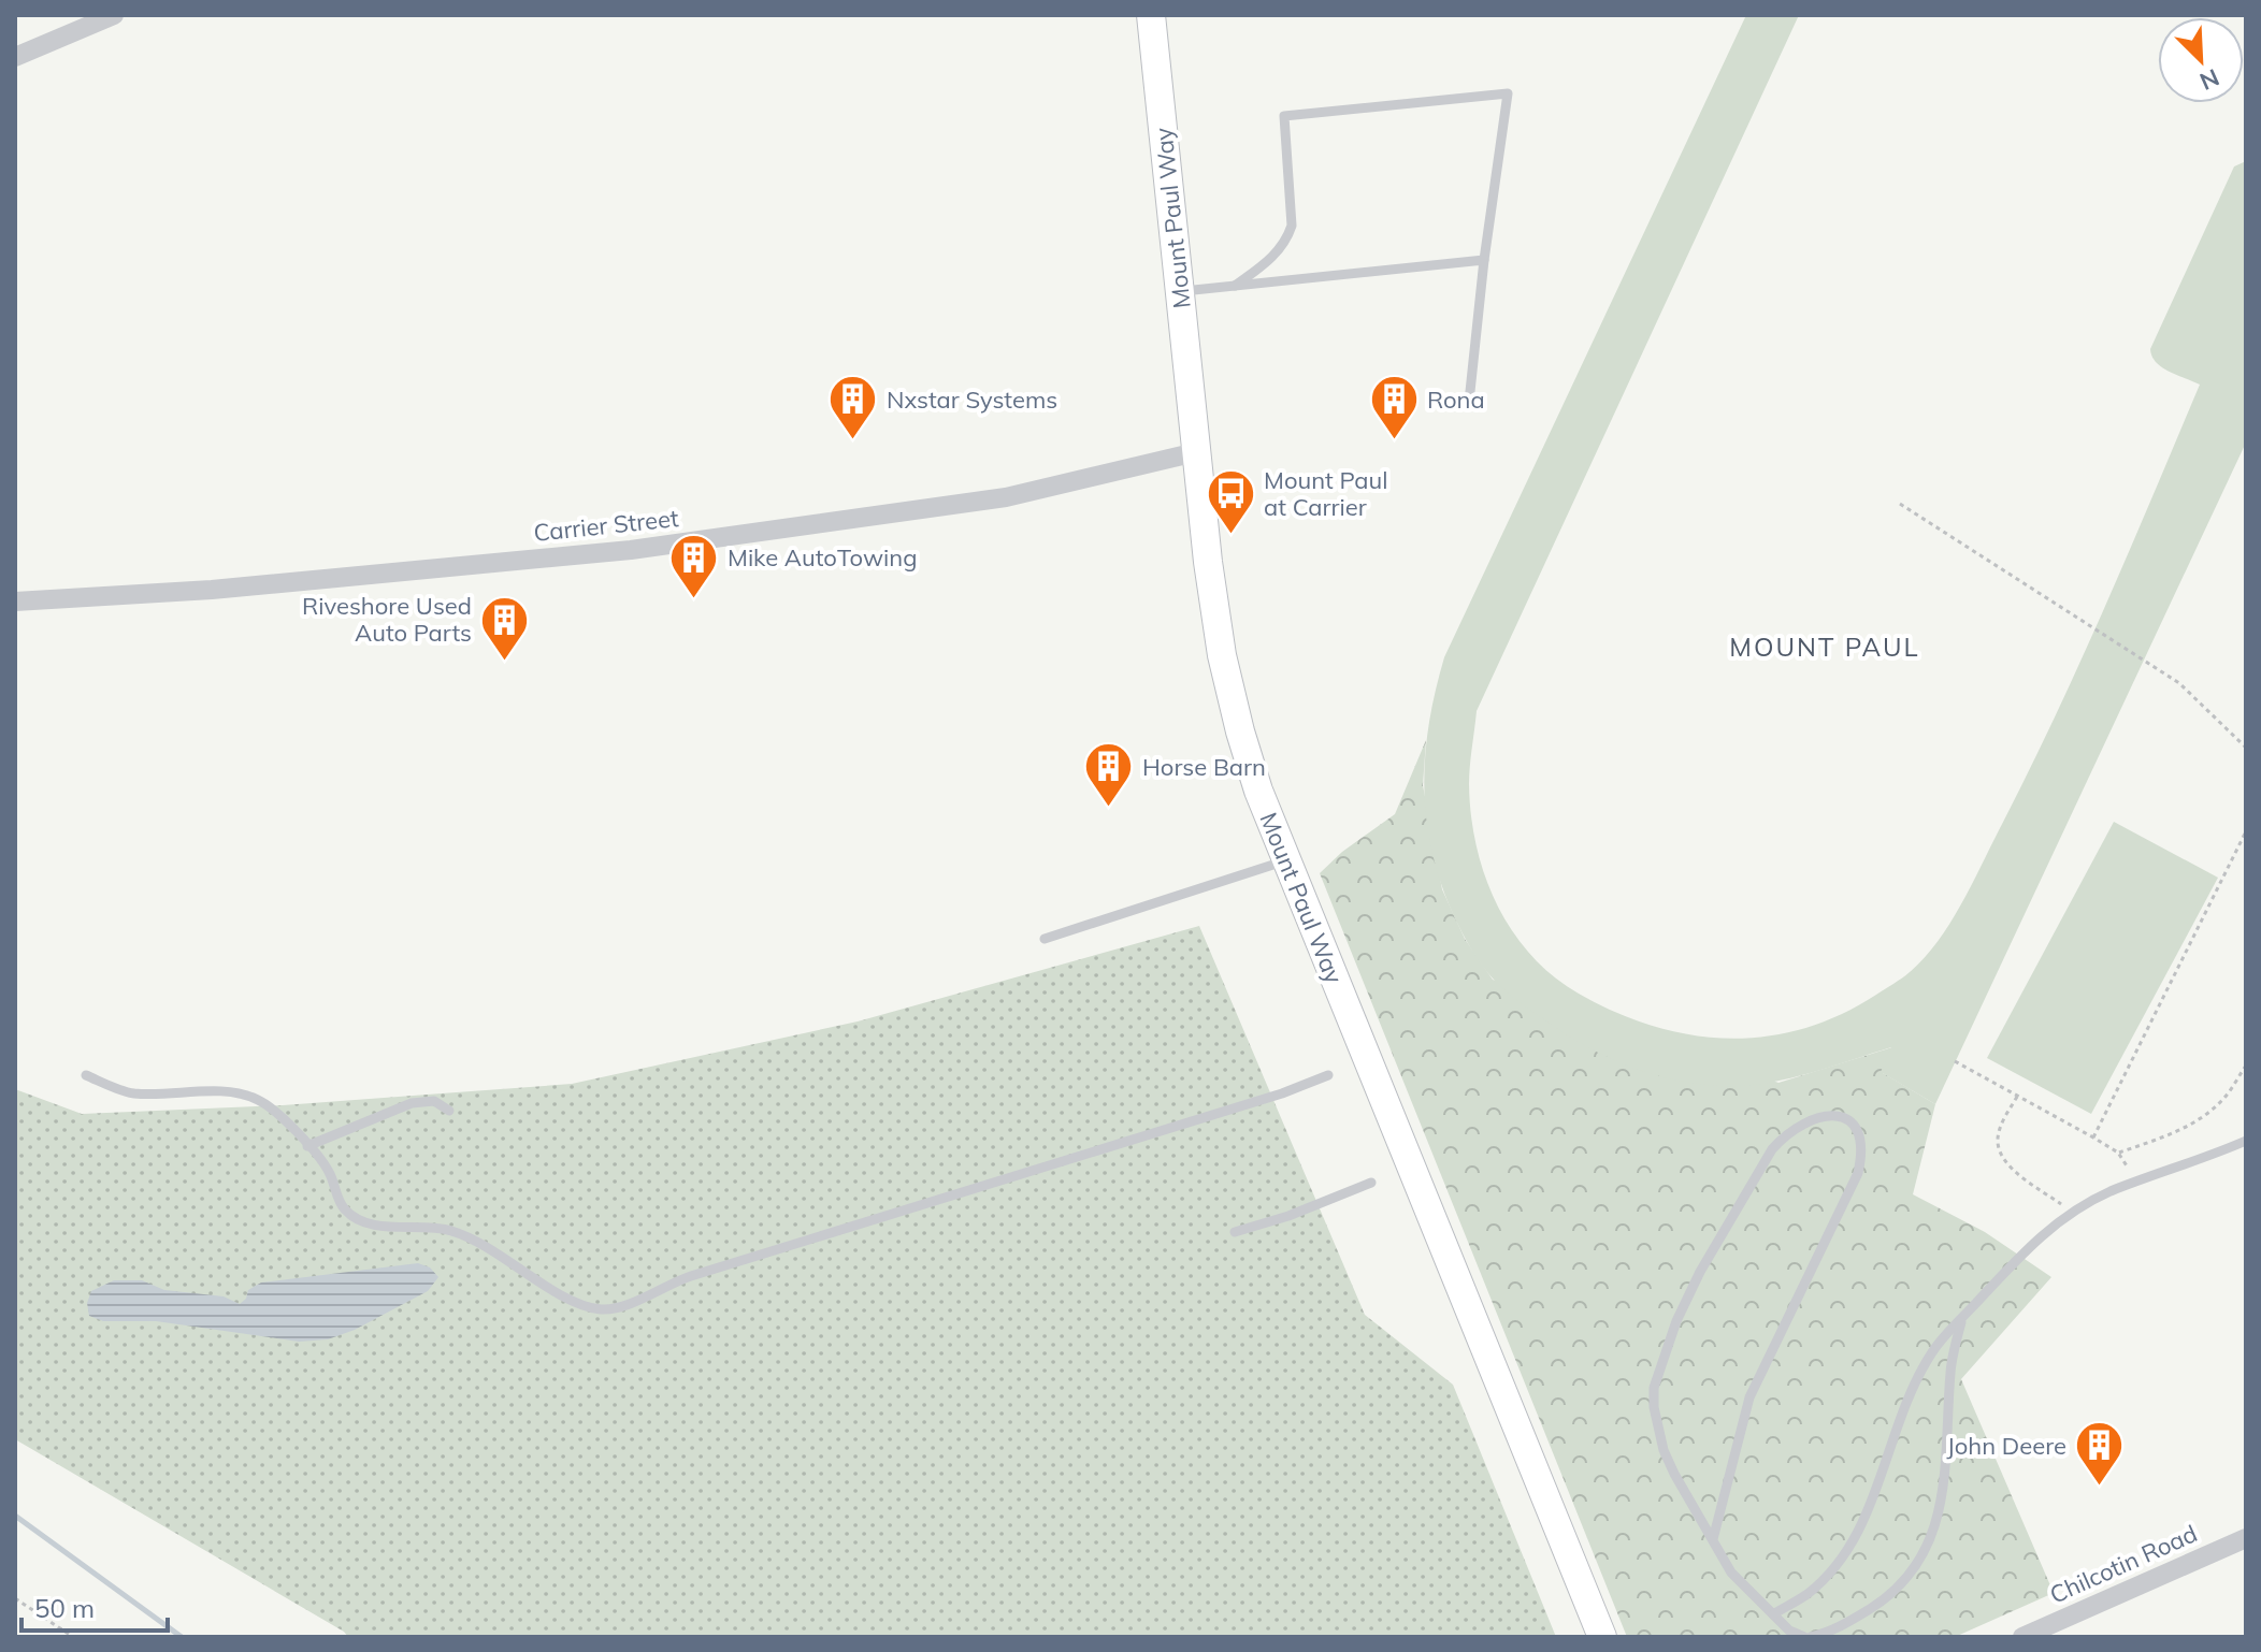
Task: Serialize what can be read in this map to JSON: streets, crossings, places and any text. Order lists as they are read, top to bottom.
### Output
{
  "streets": {
    "street": ["Mount Paul Way", "Carrier Street", "Chilcotin Road"]
  },
  "crossings": [
    ["Mount Paul Way", "Carrier Street"]
  ],
  "districts": ["MOUNT PAUL"],
  "places": {
    "building": [
      "Nxstar Systems",
      "Rona",
      "Mike AutoTowing",
      "Riveshore Used Auto Parts",
      "Horse Barn",
      "John Deere"
    ],
    "bus stop": ["Mount Paul at Carrier"]
  },
  "scale_bar": "50 m",
  "north": "bottom right"
}
